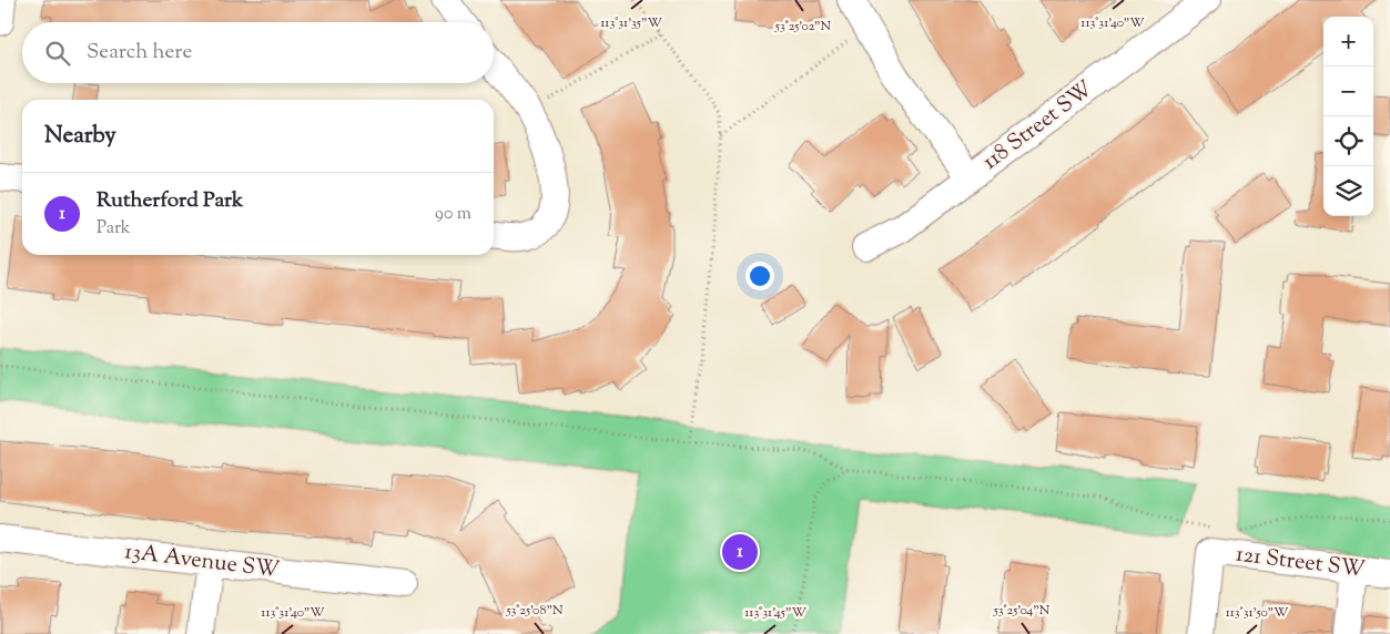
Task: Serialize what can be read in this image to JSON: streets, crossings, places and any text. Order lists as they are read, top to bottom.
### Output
{
  "streets": {
    "street": ["118 Street SW", "13A Avenue SW", "121 Street SW"]
  },
  "page": {
    "map_buttons": ["+", "−"],
    "search": "Search here",
    "heading": "Nearby",
    "list": [
      {
        "mark": "1",
        "name": "Rutherford Park",
        "note": "Park",
        "value": "90 m"
      }
    ],
    "pins": "1"
  },
  "coordinates": [
    "113°31'35\"W",
    "113°31'40\"W",
    "53°25'02\"N",
    "53°25'08\"N",
    "53°25'04\"N",
    "113°31'45\"W",
    "113°31'50\"W"
  ]
}
